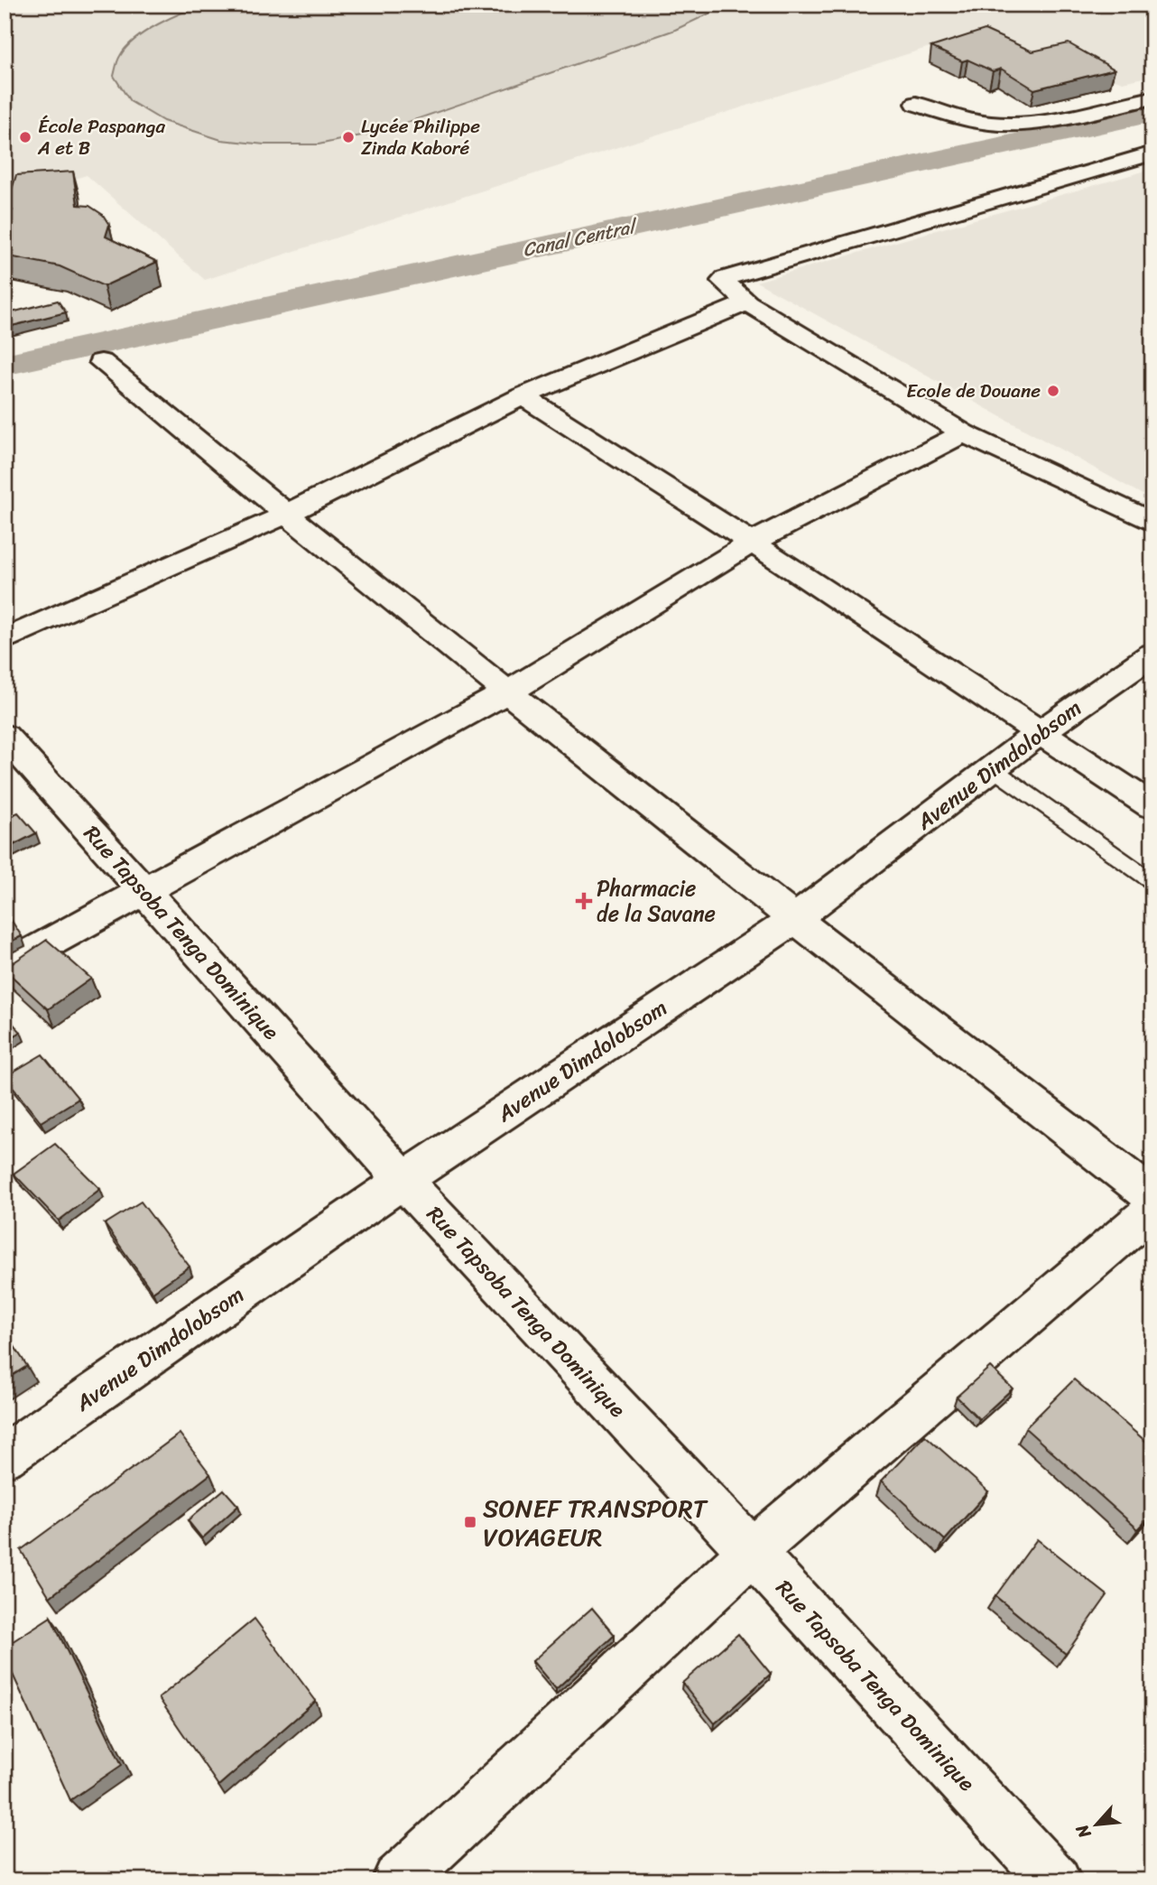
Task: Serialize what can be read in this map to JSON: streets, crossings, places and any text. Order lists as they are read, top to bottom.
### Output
{
  "streets": {
    "street": ["Avenue Dimdolobsom", "Rue Tapsoba Tenga Dominique"]
  },
  "crossings": [
    ["Avenue Dimdolobsom", "Rue Tapsoba Tenga Dominique"]
  ],
  "water": ["Canal Central"],
  "places": {
    "other": ["École Paspanga A et B", "Lycée Philippe Zinda Kaboré", "Ecole de Douane"],
    "health": ["Pharmacie de la Savane"],
    "transit": ["SONEF TRANSPORT VOYAGEUR"]
  },
  "north": "bottom left"
}
